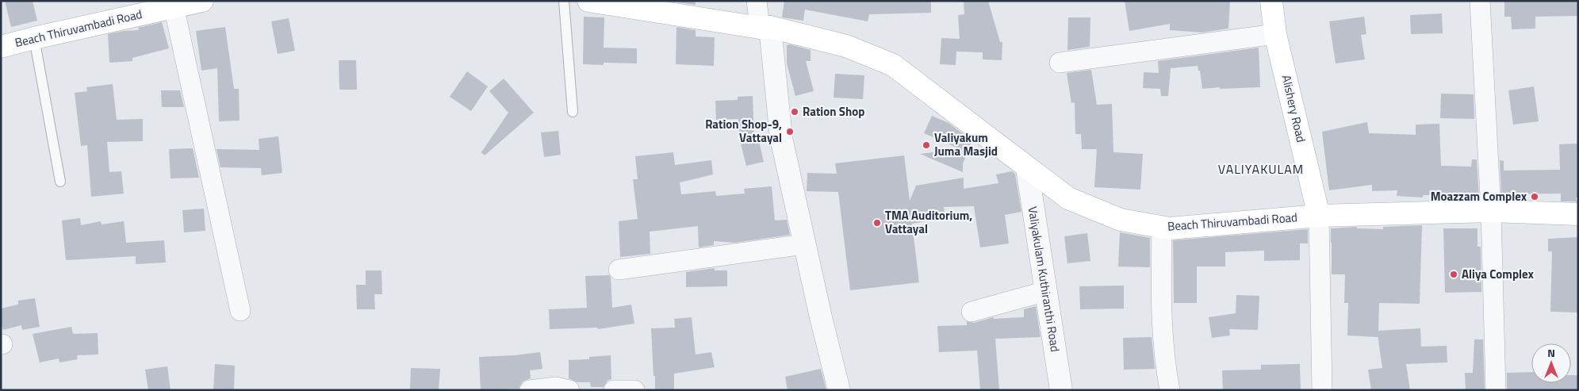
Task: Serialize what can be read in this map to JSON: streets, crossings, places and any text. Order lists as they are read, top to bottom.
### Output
{
  "streets": {
    "main road": ["Beach Thiruvambadi Road", "Alishery Road"],
    "street": ["Valiyakulam Kuthiranthi Road"]
  },
  "crossings": [
    ["Beach Thiruvambadi Road", "Alishery Road"],
    ["Beach Thiruvambadi Road", "Valiyakulam Kuthiranthi Road"]
  ],
  "districts": ["VALIYAKULAM"],
  "places": [
    "Ration Shop",
    "Ration Shop-9, Vattayal",
    "Valiyakum Juma Masjid",
    "Moazzam Complex",
    "TMA Auditorium, Vattayal",
    "Aliya Complex"
  ],
  "north": "top"
}
